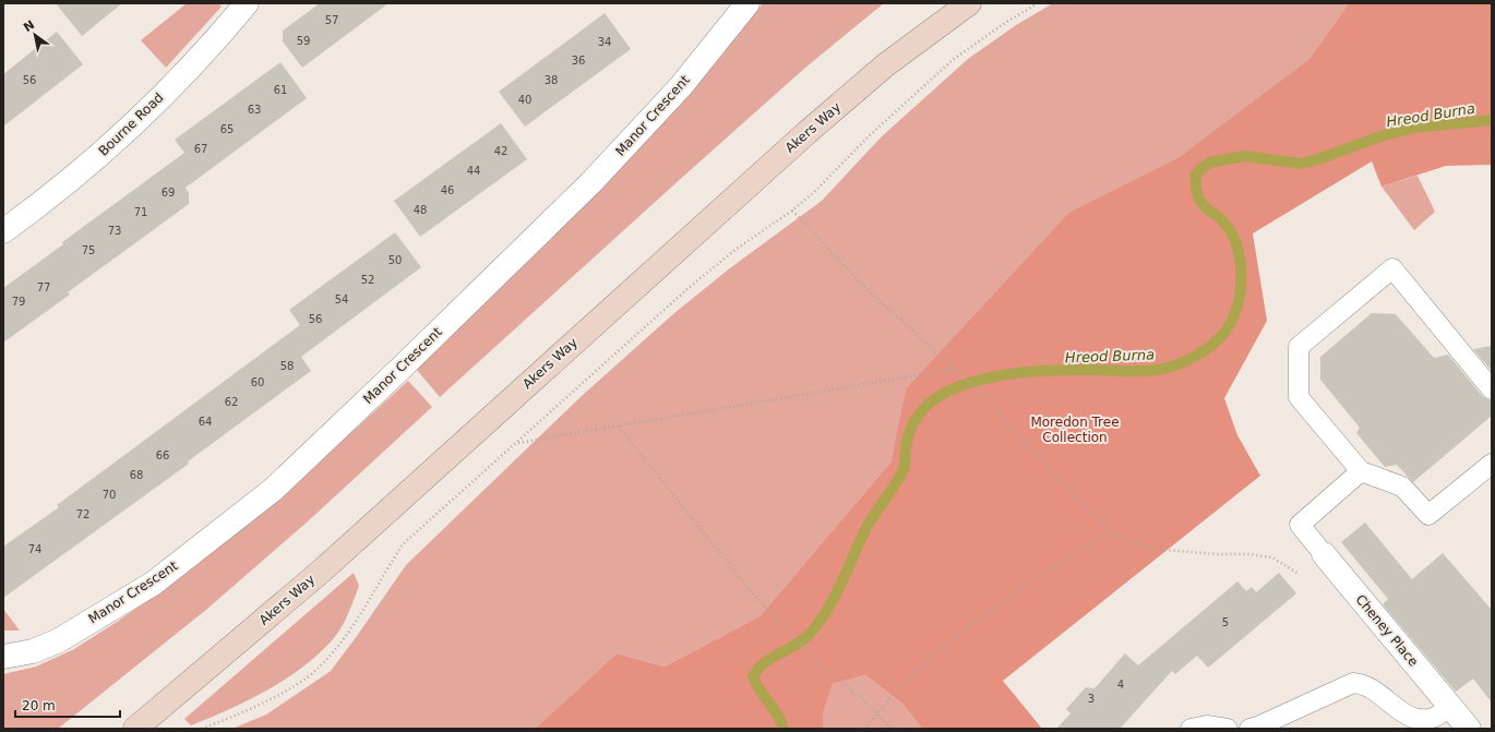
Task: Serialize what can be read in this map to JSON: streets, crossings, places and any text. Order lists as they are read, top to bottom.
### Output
{
  "streets": {
    "main road": ["Akers Way"],
    "street": ["Manor Crescent", "Bourne Road", "Cheney Place"]
  },
  "water": ["Hreod Burna"],
  "parks": ["Moredon Tree Collection"],
  "house_numbers": [
    "57",
    "59",
    "34",
    "36",
    "56",
    "38",
    "61",
    "40",
    "63",
    "65",
    "67",
    "42",
    "44",
    "46",
    "69",
    "48",
    "71",
    "73",
    "75",
    "50",
    "52",
    "77",
    "54",
    "79",
    "56",
    "58",
    "60",
    "62",
    "64",
    "66",
    "68",
    "70",
    "72",
    "74",
    "5",
    "4",
    "3"
  ],
  "scale_bar": "20 m",
  "north": "top left"
}
